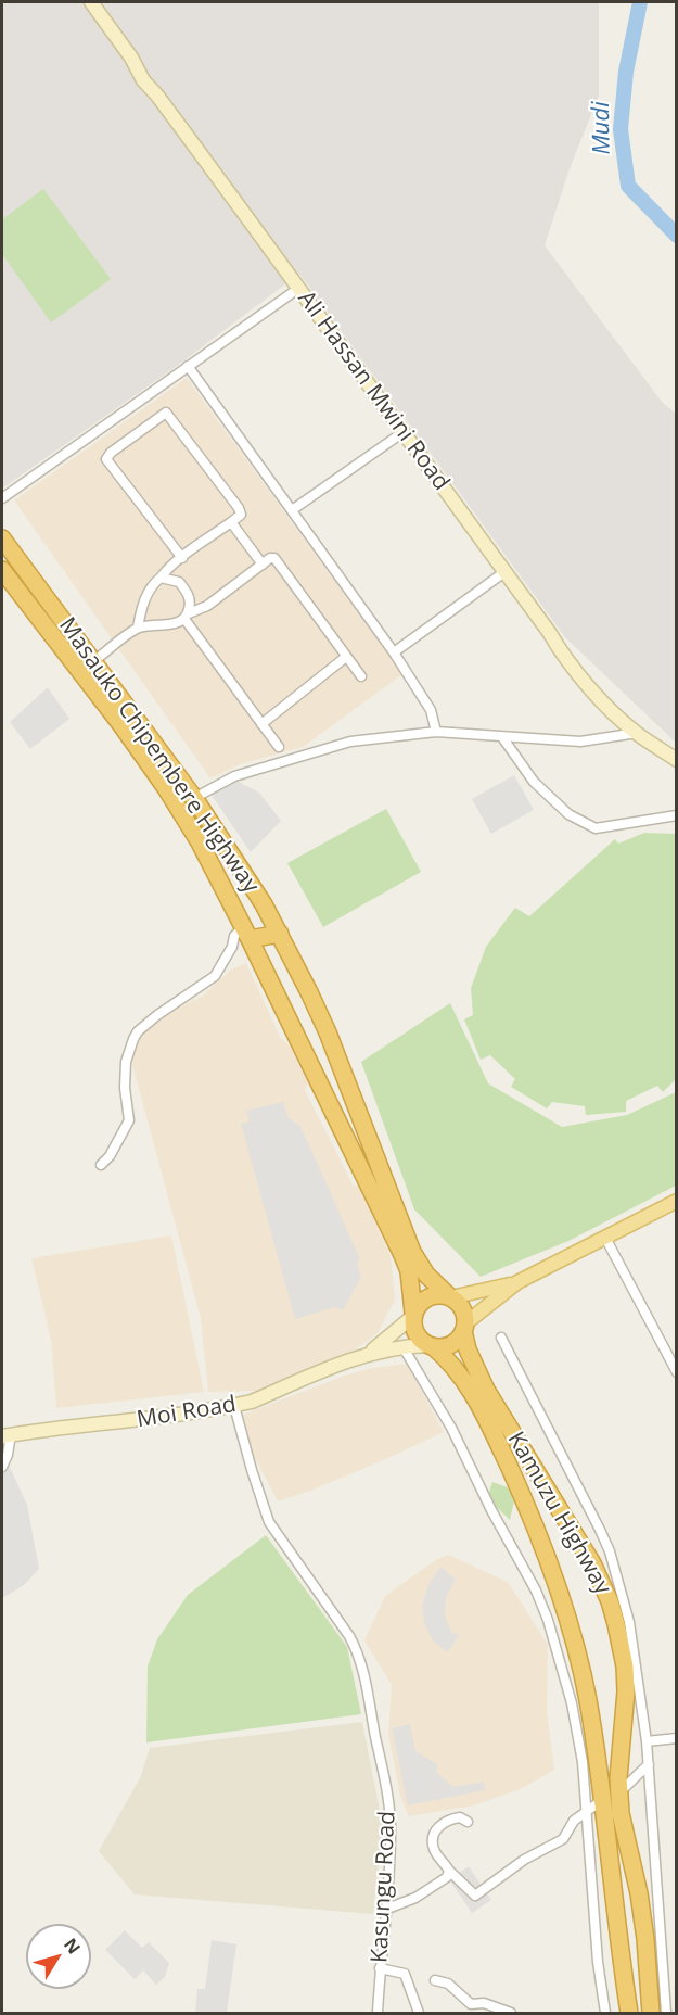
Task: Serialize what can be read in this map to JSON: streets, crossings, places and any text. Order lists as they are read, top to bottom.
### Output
{
  "streets": {
    "highway": ["Masauko Chipembere Highway", "Kamuzu Highway"],
    "main road": ["Ali Hassan Mwini Road", "Moi Road"],
    "street": ["Kasungu Road"]
  },
  "crossings": [
    ["Masauko Chipembere Highway", "Kamuzu Highway"],
    ["Moi Road", "Kasungu Road"]
  ],
  "water": ["Mudi"],
  "north": "top right"
}
